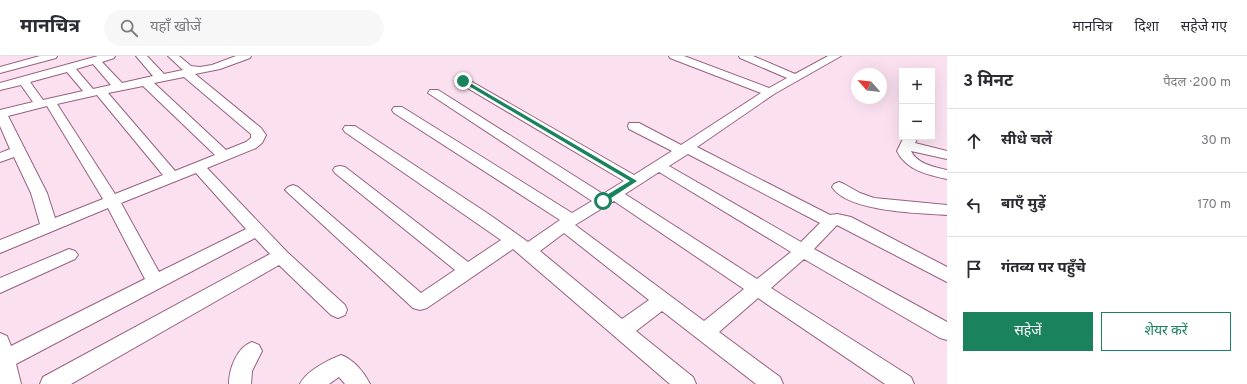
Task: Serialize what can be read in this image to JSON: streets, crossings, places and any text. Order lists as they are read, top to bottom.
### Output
{
  "north": "top left",
  "page": {
    "header": "मानचित्र",
    "search": "यहाँ खोजें",
    "nav": ["मानचित्र", "दिशा", "सहेजे गए"],
    "heading": ["3 मिनट", "पैदल · 200 m"],
    "map_buttons": ["+", "−"],
    "list": [
      ["सीधे चलें", "30 m"],
      ["बाएँ मुड़ें", "170 m"],
      "गंतव्य पर पहुँचे"
    ],
    "buttons": ["सहेजें", "शेयर करें"]
  }
}
